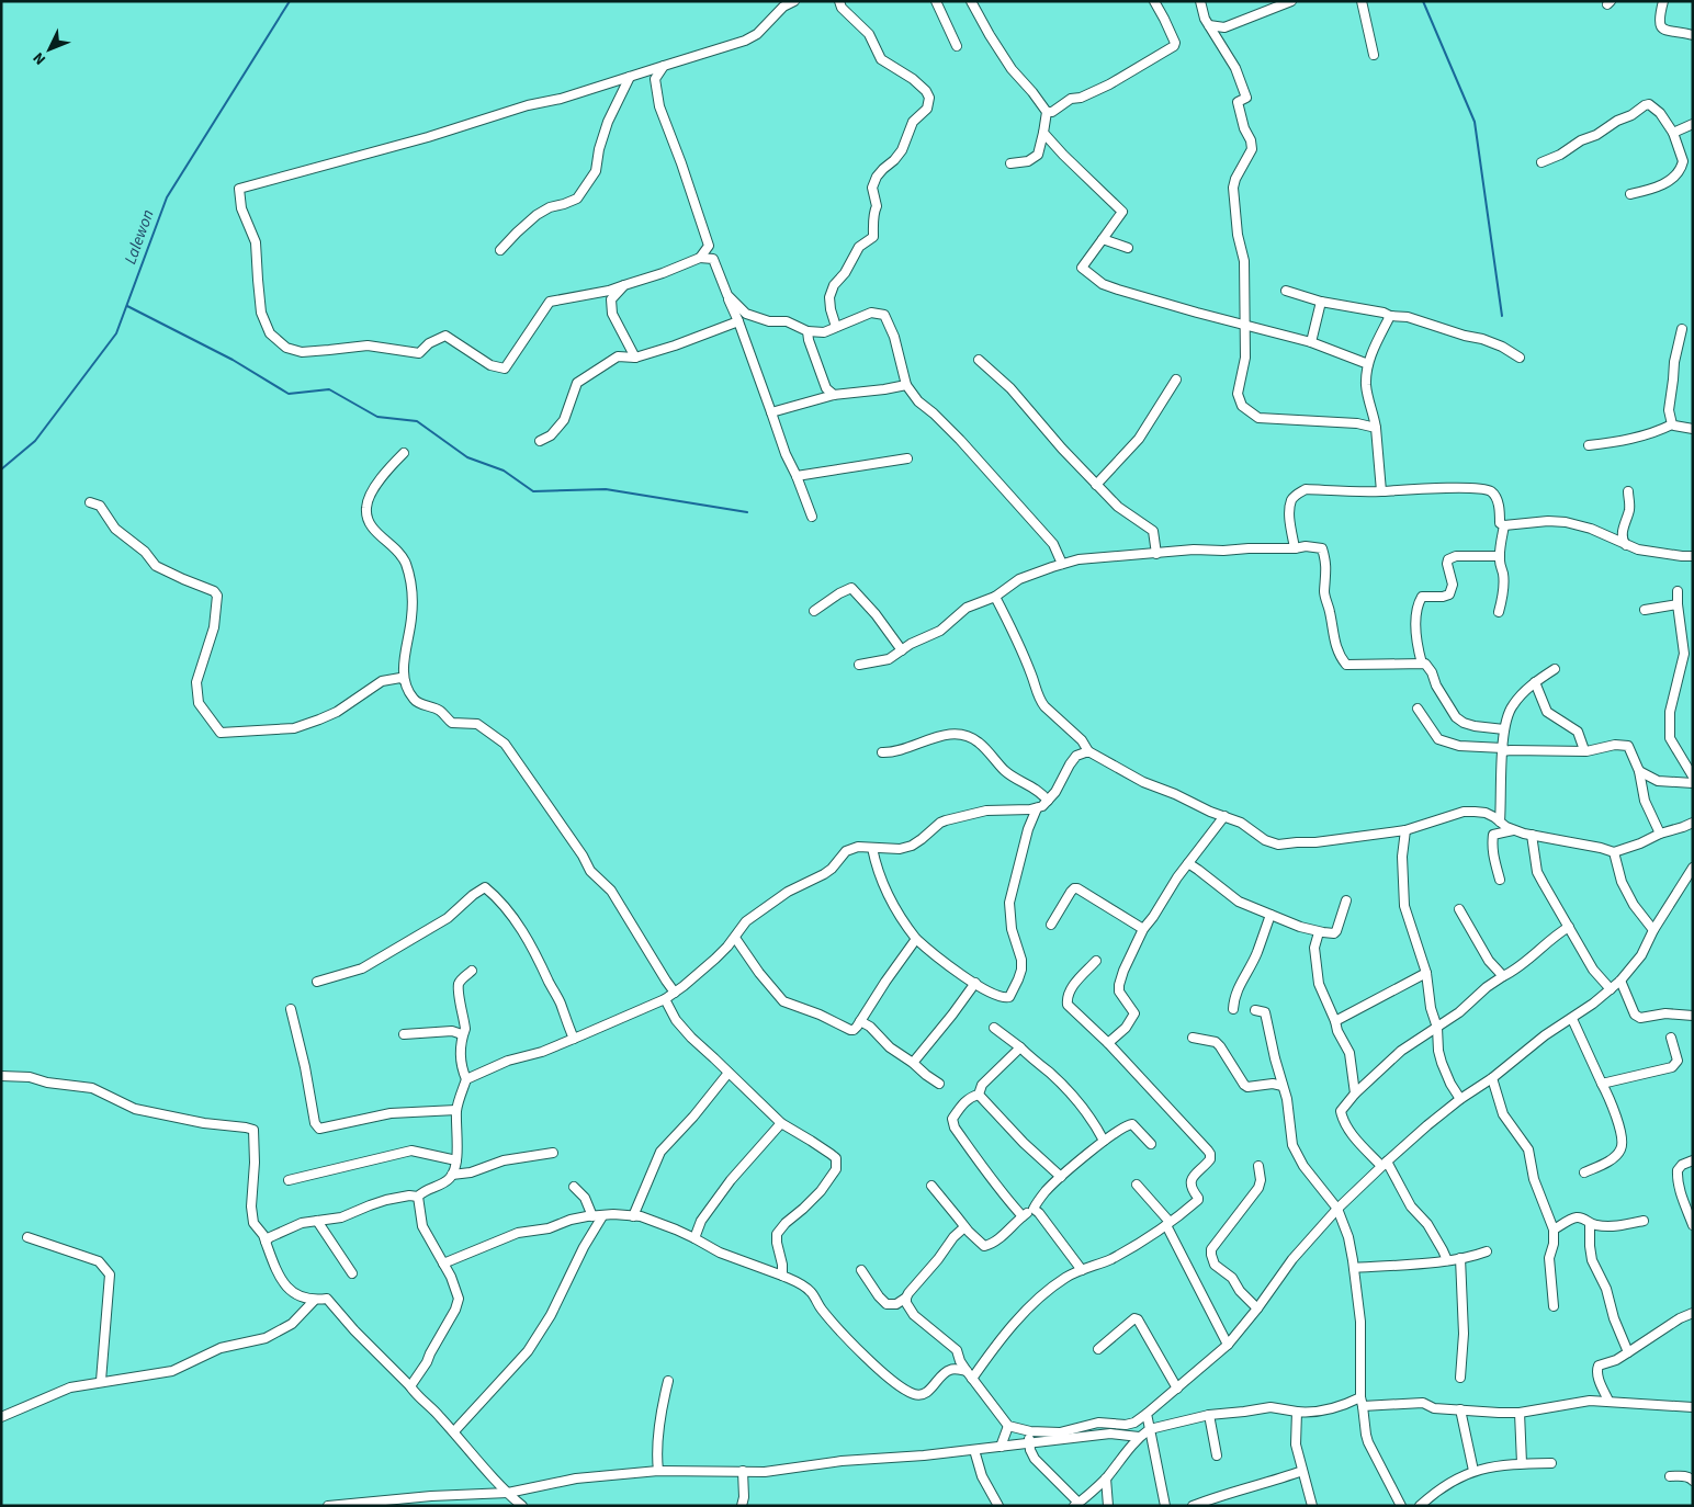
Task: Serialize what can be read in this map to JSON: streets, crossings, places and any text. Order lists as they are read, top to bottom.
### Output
{
  "water": ["Lalewon"],
  "north": "bottom left"
}
